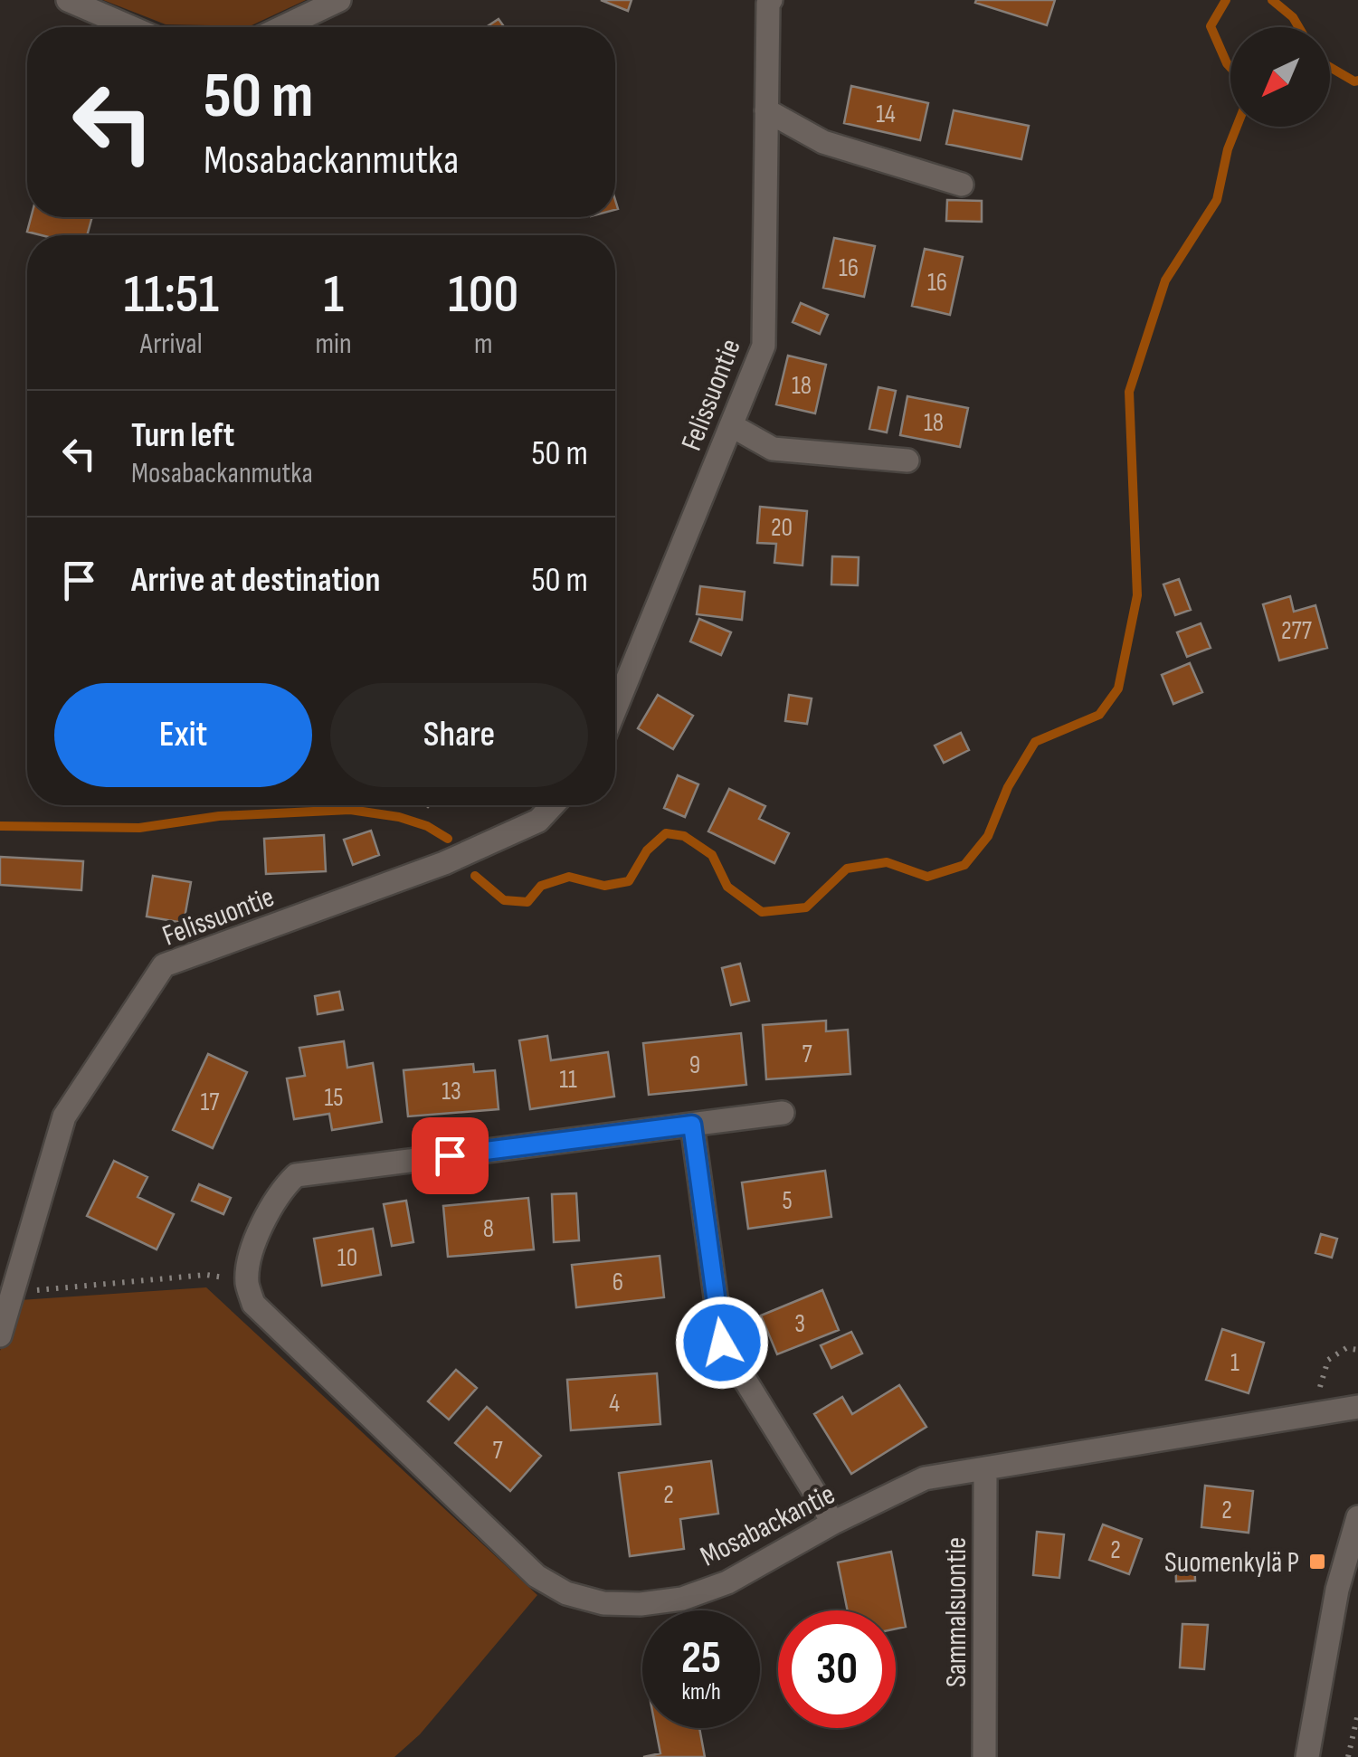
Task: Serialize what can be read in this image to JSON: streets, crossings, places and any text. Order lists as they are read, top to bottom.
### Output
{
  "streets": {
    "street": ["Felissuontie", "Mosabackantie", "Sammalsuontie"]
  },
  "crossings": [
    ["Mosabackantie", "Sammalsuontie"]
  ],
  "places": {
    "transit": ["Suomenkylä P"]
  },
  "house_numbers": [
    "14",
    "16",
    "16",
    "18",
    "18",
    "20",
    "277",
    "7",
    "9",
    "11",
    "13",
    "15",
    "17",
    "5",
    "8",
    "10",
    "6",
    "3",
    "1",
    "4",
    "7",
    "2",
    "2",
    "2"
  ],
  "north": "bottom left",
  "page": {
    "turn": ["50 m", "Mosabackanmutka"],
    "eta": [
      "11:51",
      "Arrival",
      "1",
      "min",
      "100",
      "m"
    ],
    "list": [
      {
        "name": "Turn left",
        "note": "Mosabackanmutka",
        "value": "50 m"
      },
      {
        "name": "Arrive at destination",
        "value": "50 m"
      }
    ],
    "buttons": ["Exit", "Share"],
    "speed": "25 km/h",
    "limit": "30"
  }
}
